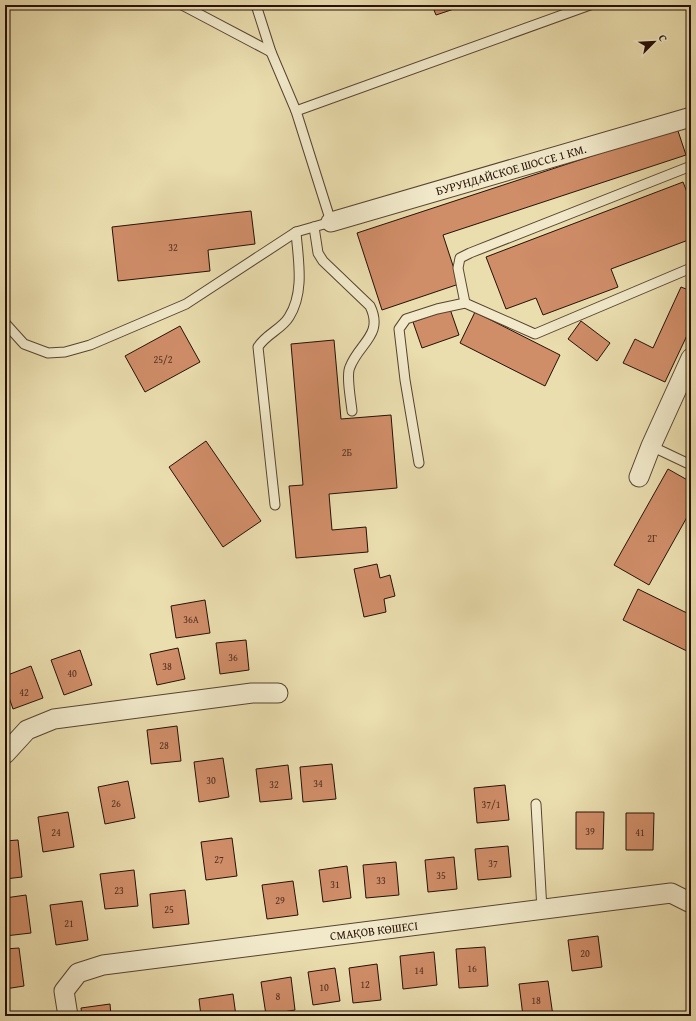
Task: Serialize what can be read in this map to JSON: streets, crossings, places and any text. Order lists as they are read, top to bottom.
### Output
{
  "streets": {
    "street": ["БУРУНДАЙСКОЕ ШОССЕ 1 КМ.", "СМАҚОВ КӨШЕСІ"]
  },
  "house_numbers": [
    "32",
    "25/2",
    "2Б",
    "2Г",
    "36А",
    "36",
    "38",
    "40",
    "42",
    "28",
    "30",
    "34",
    "32",
    "26",
    "37/1",
    "39",
    "24",
    "41",
    "27",
    "37",
    "35",
    "33",
    "31",
    "23",
    "29",
    "25",
    "21",
    "20",
    "16",
    "14",
    "12",
    "10",
    "8",
    "18"
  ],
  "north": "top right"
}
